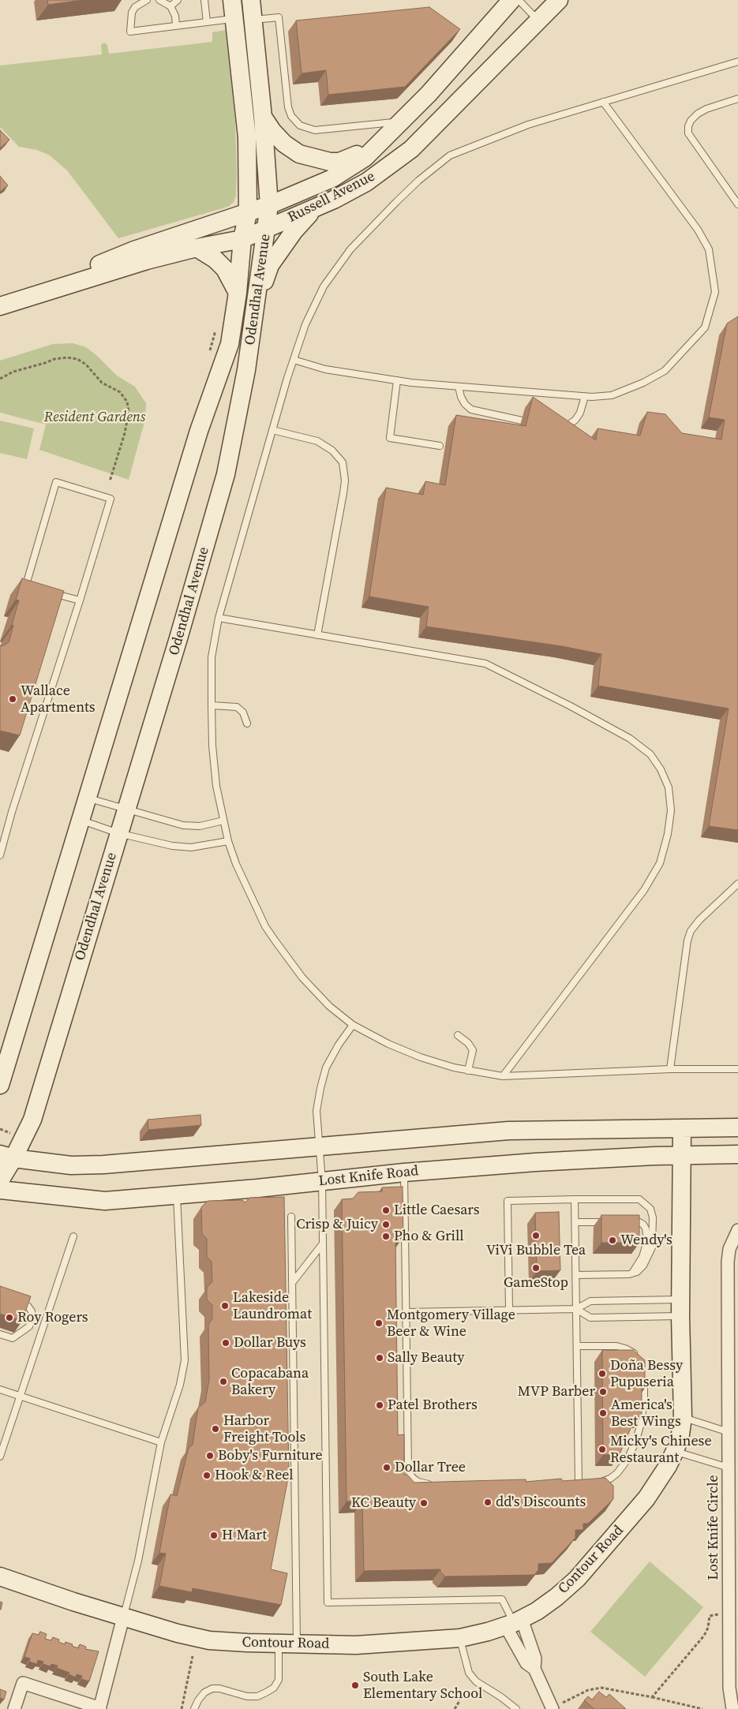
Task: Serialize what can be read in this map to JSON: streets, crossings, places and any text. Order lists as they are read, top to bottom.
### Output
{
  "streets": {
    "street": [
      "Russell Avenue",
      "Odendhal Avenue",
      "Lost Knife Road",
      "Lost Knife Circle",
      "Contour Road"
    ]
  },
  "crossings": [
    ["Russell Avenue", "Odendhal Avenue"],
    ["Lost Knife Road", "Contour Road"]
  ],
  "parks": ["Resident Gardens"],
  "places": [
    "Wallace Apartments",
    "Little Caesars",
    "Crisp & Juicy",
    "ViVi Bubble Tea",
    "Pho & Grill",
    "Wendy's",
    "GameStop",
    "Lakeside Laundromat",
    "Roy Rogers",
    "Montgomery Village Beer & Wine",
    "Dollar Buys",
    "Sally Beauty",
    "Doña Bessy Pupuseria",
    "Copacabana Bakery",
    "MVP Barber",
    "Patel Brothers",
    "America's Best Wings",
    "Harbor Freight Tools",
    "Micky's Chinese Restaurant",
    "Boby's Furniture",
    "Dollar Tree",
    "Hook & Reel",
    "dd's Discounts",
    "KC Beauty",
    "H Mart",
    "South Lake Elementary School"
  ]
}
